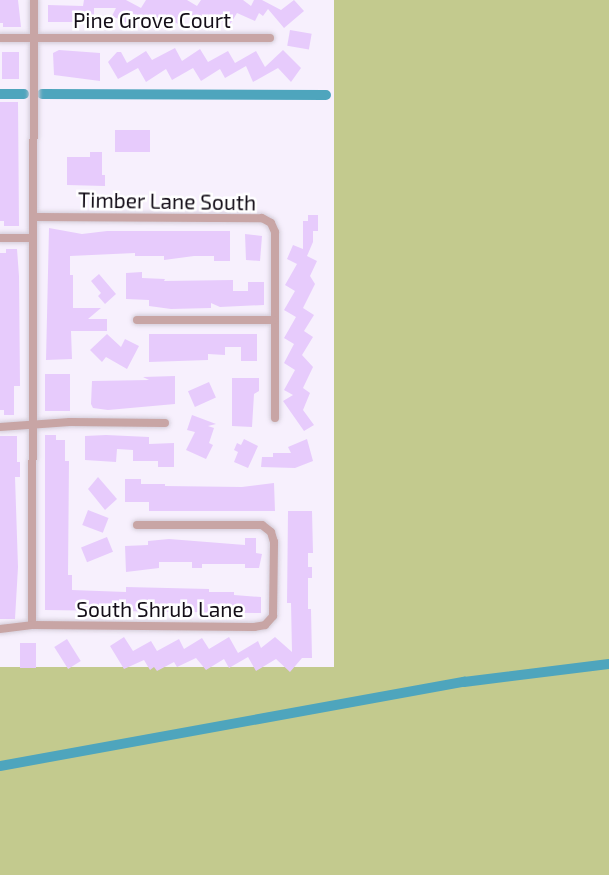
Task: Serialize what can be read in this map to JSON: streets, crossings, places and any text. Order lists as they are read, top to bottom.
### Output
{
  "streets": {
    "street": ["Pine Grove Court", "Timber Lane South", "South Shrub Lane"]
  }
}
